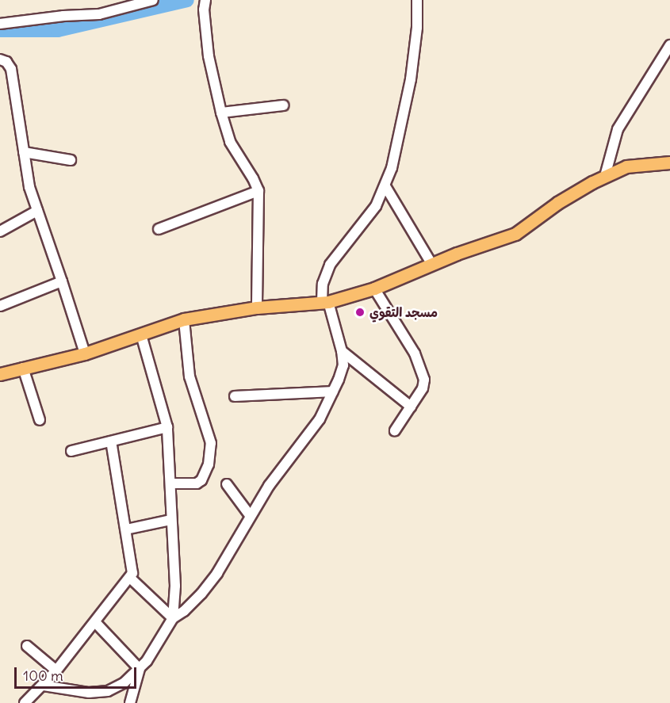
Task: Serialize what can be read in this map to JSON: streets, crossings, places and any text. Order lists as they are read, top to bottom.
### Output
{
  "places": ["مسجد التقوي"],
  "scale_bar": "100 m"
}
